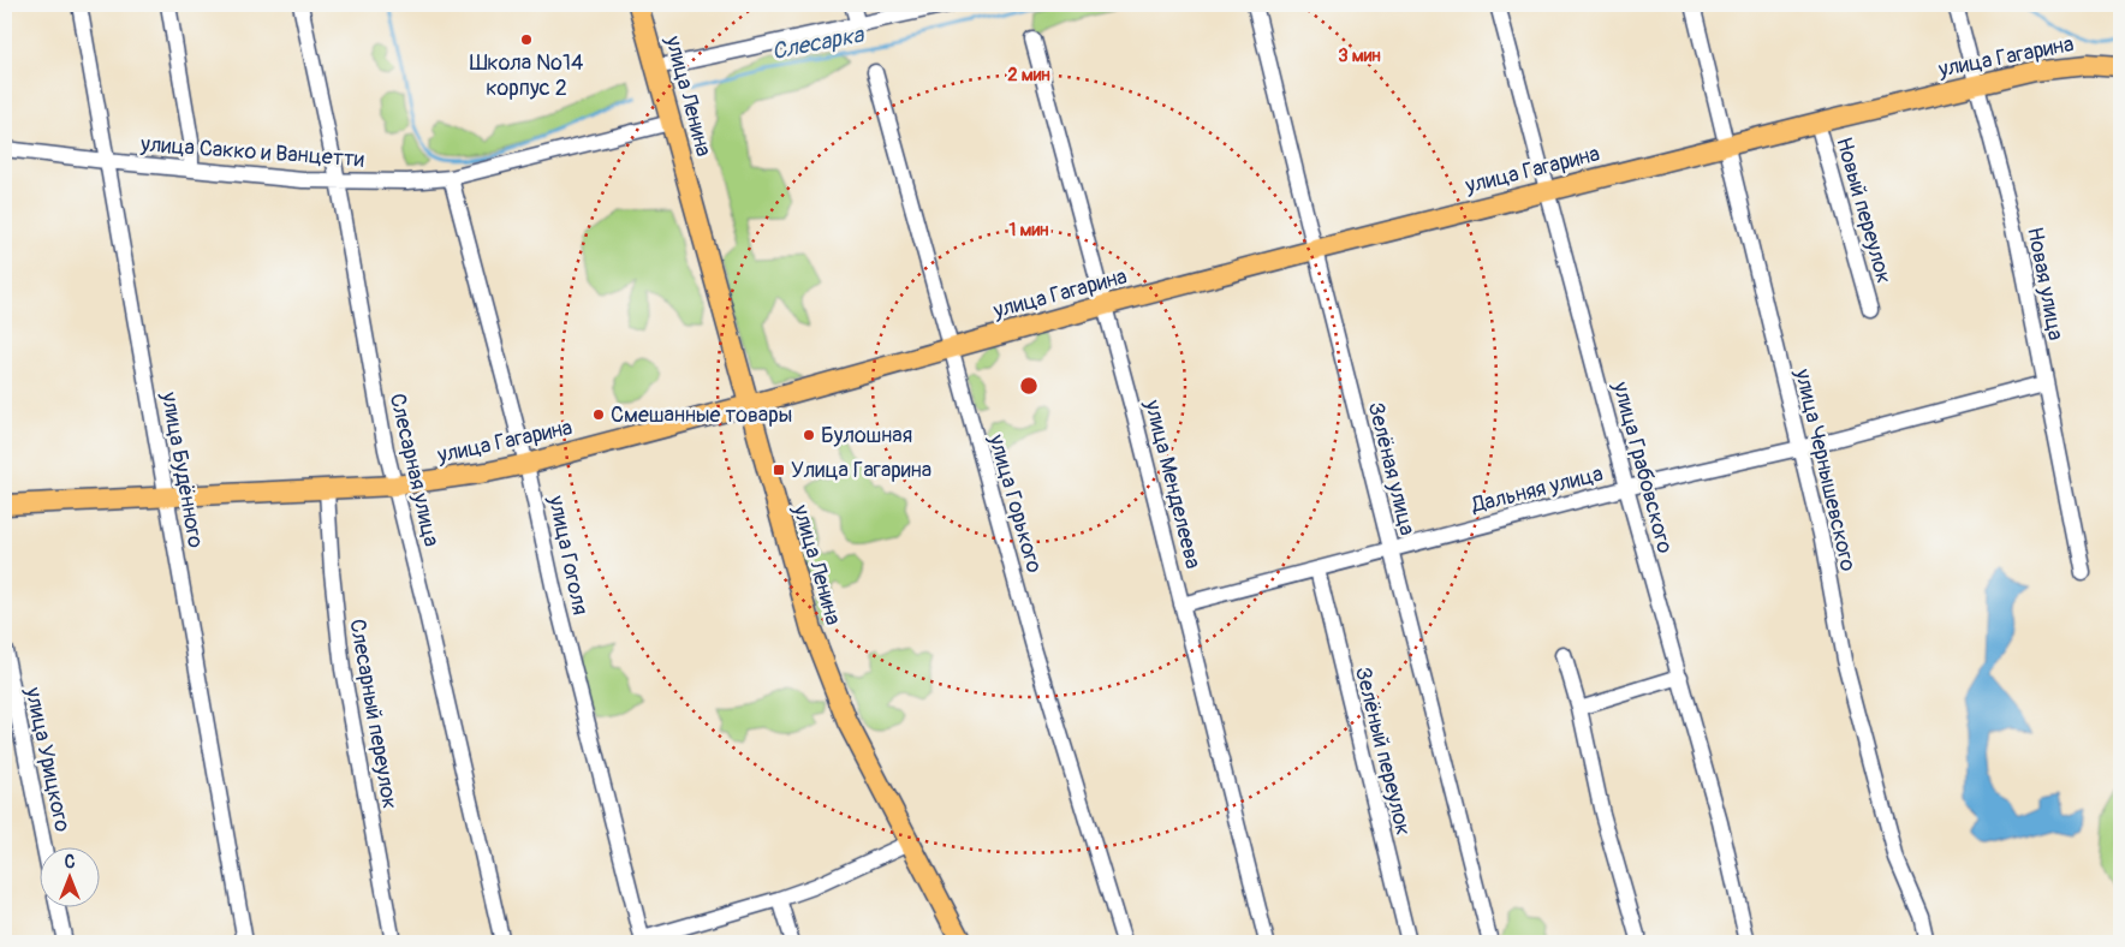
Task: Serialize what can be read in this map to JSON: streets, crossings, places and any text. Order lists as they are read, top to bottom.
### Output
{
  "streets": {
    "main road": ["улица Гагарина", "улица Ленина"],
    "street": [
      "улица Сакко и Ванцетти",
      "Новый переулок",
      "Новая улица",
      "улица Грабовского",
      "Зелёная улица",
      "улица Будённого",
      "Слесарная улица",
      "улица Чернышевского",
      "улица Менделеева",
      "Дальняя улица",
      "улица Горького",
      "улица Гоголя",
      "Слесарный переулок",
      "Зелёный переулок",
      "улица Урицкого"
    ]
  },
  "crossings": [
    ["улица Гагарина", "улица Ленина"],
    ["улица Гагарина", "Новый переулок"],
    ["улица Гагарина", "Новая улица"],
    ["улица Гагарина", "улица Грабовского"],
    ["улица Гагарина", "Зелёная улица"],
    ["улица Гагарина", "улица Будённого"],
    ["улица Гагарина", "Слесарная улица"],
    ["улица Гагарина", "улица Чернышевского"],
    ["улица Гагарина", "улица Менделеева"],
    ["улица Гагарина", "улица Горького"],
    ["улица Гагарина", "улица Гоголя"],
    ["улица Гагарина", "Слесарный переулок"],
    ["улица Ленина", "улица Сакко и Ванцетти"],
    ["улица Сакко и Ванцетти", "улица Будённого"],
    ["улица Сакко и Ванцетти", "Слесарная улица"],
    ["улица Сакко и Ванцетти", "улица Гоголя"],
    ["Новая улица", "Дальняя улица"],
    ["улица Грабовского", "Дальняя улица"],
    ["Зелёная улица", "Дальняя улица"],
    ["улица Чернышевского", "Дальняя улица"],
    ["улица Менделеева", "Дальняя улица"],
    ["Дальняя улица", "Зелёный переулок"]
  ],
  "water": ["Слесарка"],
  "places": {
    "other": ["Школа №14 корпус 2", "Смешанные товары", "Булошная"],
    "transit": ["Улица Гагарина"]
  },
  "north": "top",
  "rings": ["3 мин", "2 мин", "1 мин"]
}
